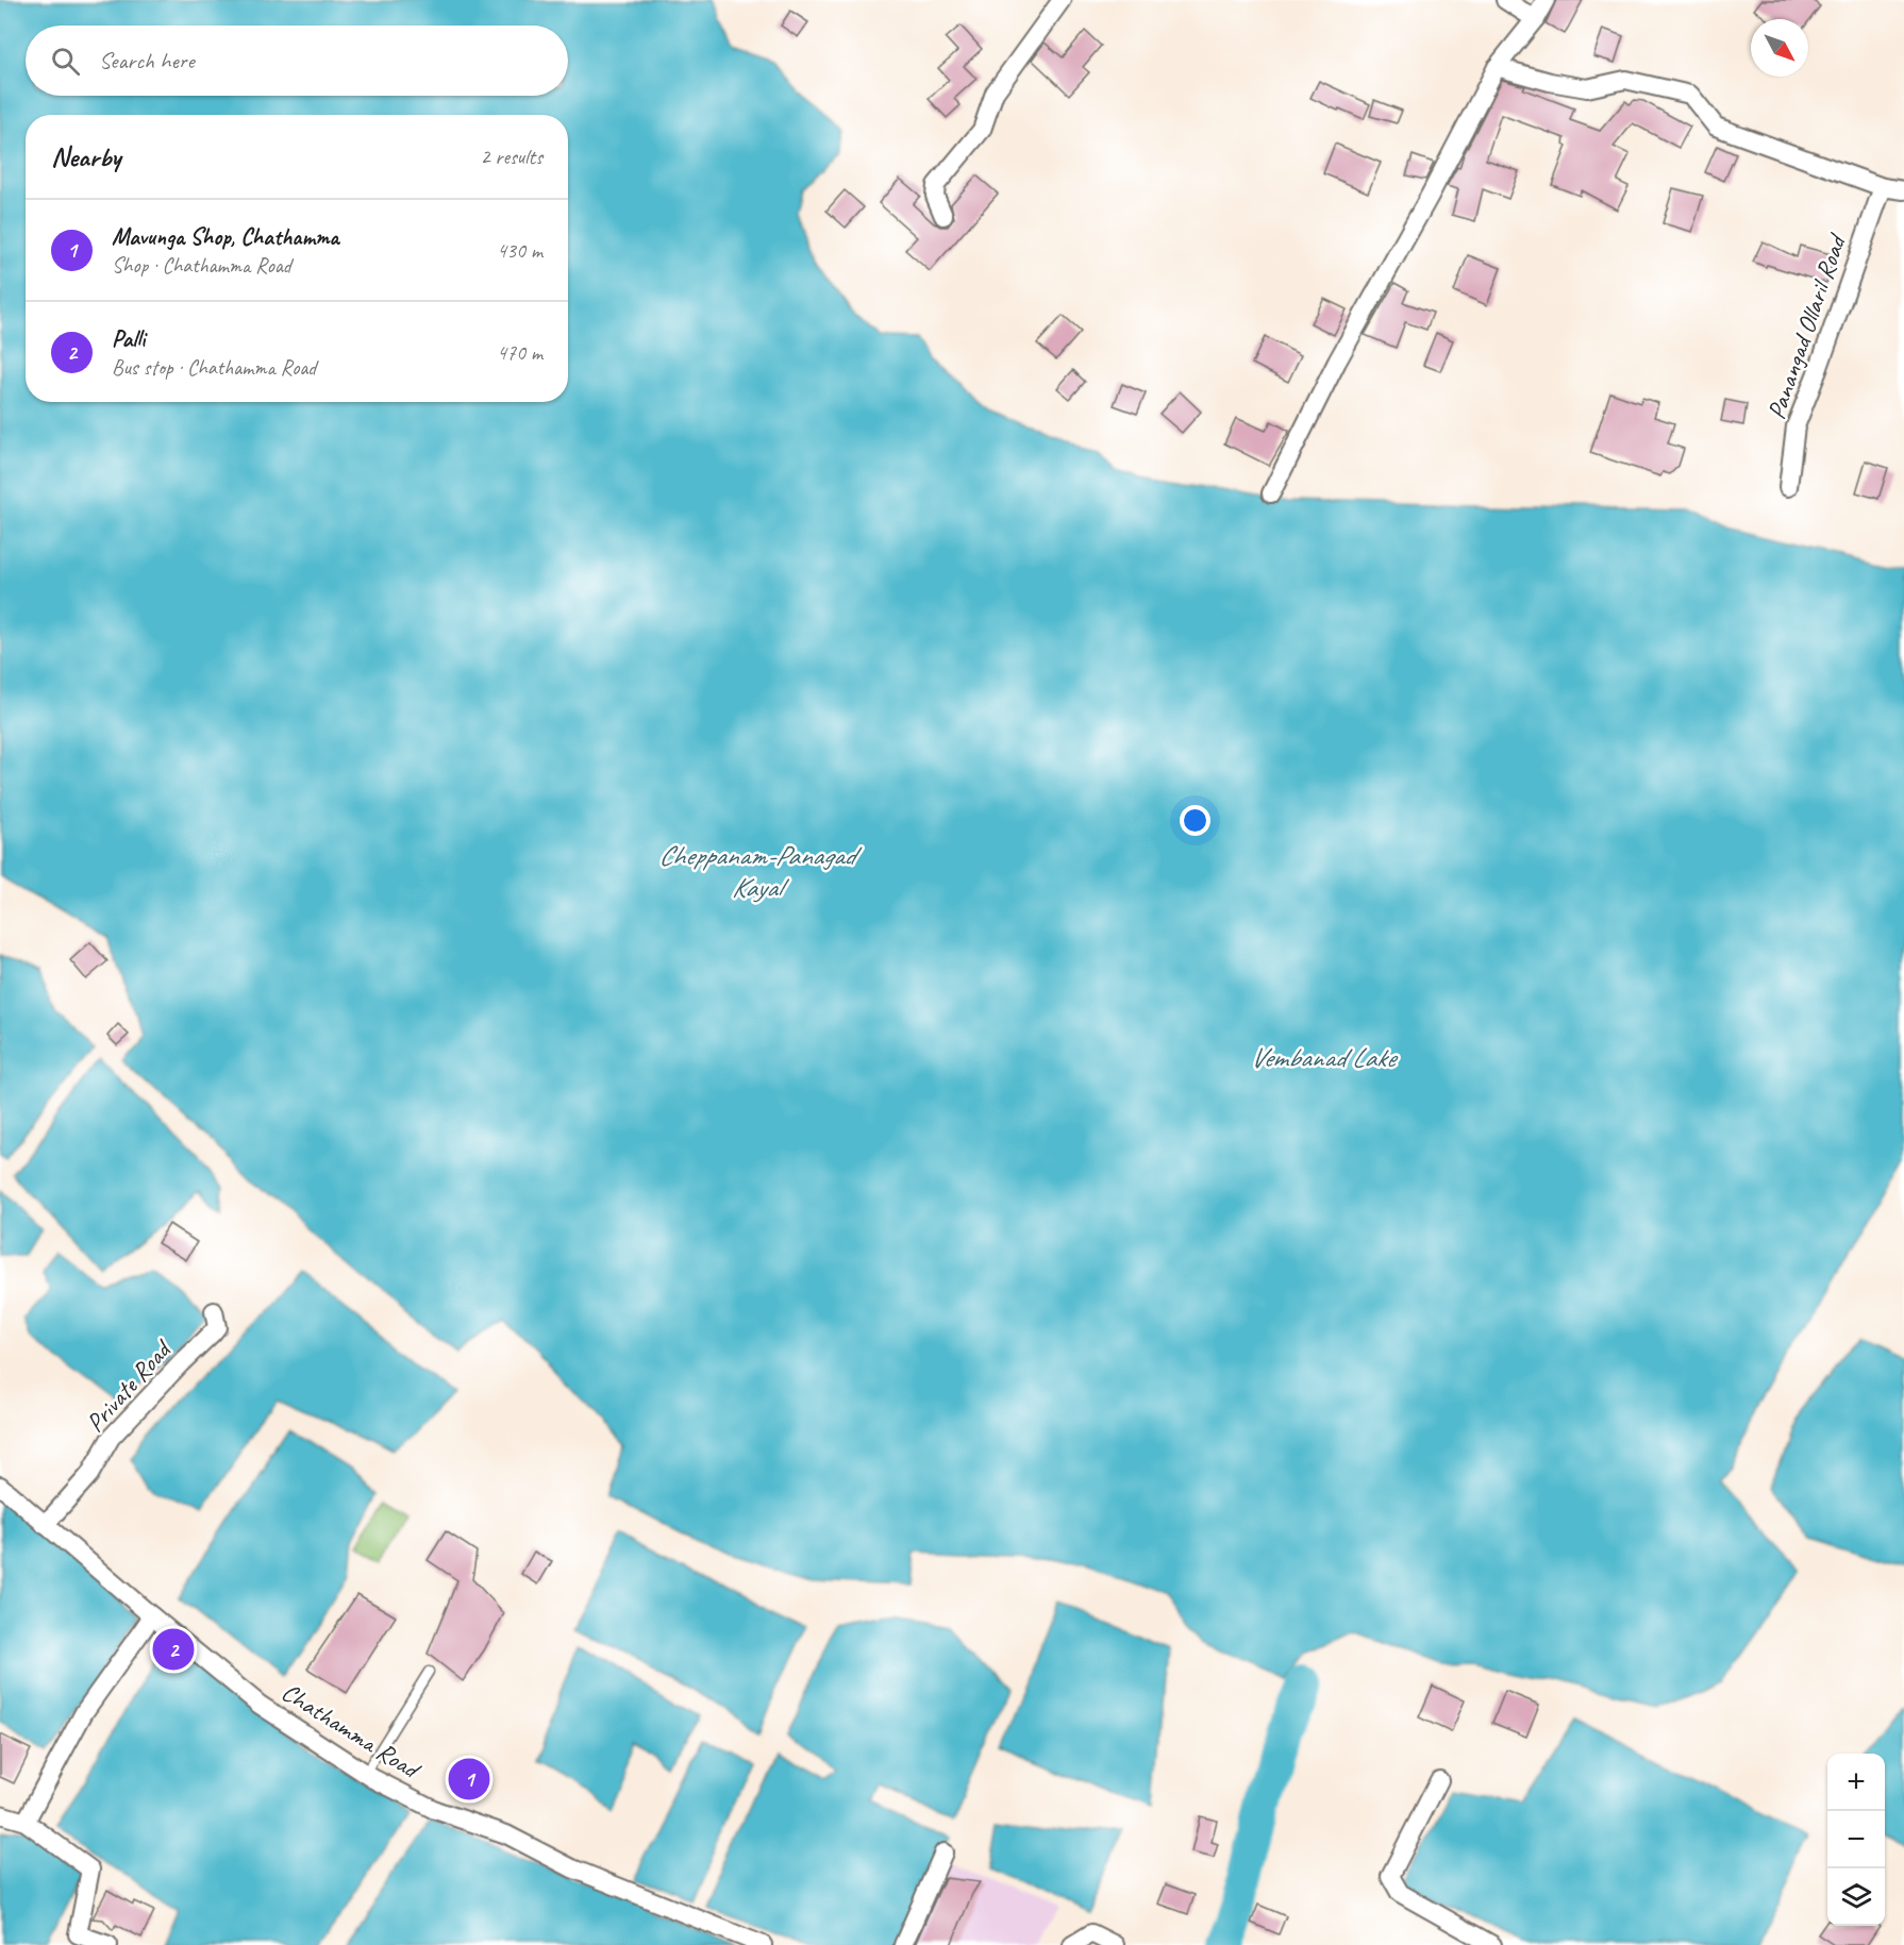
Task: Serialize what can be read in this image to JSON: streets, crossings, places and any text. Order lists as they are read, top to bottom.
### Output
{
  "streets": {
    "street": ["Panangad Ollaril Road", "Private Road", "Chathamma Road"]
  },
  "crossings": [
    ["Private Road", "Chathamma Road"]
  ],
  "water": ["Cheppanam-Panagad Kayal", "Vembanad Lake"],
  "north": "bottom right",
  "page": {
    "search": "Search here",
    "heading": ["Nearby", "2 results"],
    "list": [
      {
        "mark": "1",
        "name": "Mavunga Shop, Chathamma",
        "note": "Shop · Chathamma Road",
        "value": "430 m"
      },
      {
        "mark": "2",
        "name": "Palli",
        "note": "Bus stop · Chathamma Road",
        "value": "470 m"
      }
    ],
    "pins": ["2", "1"],
    "map_buttons": ["+", "−"]
  }
}
